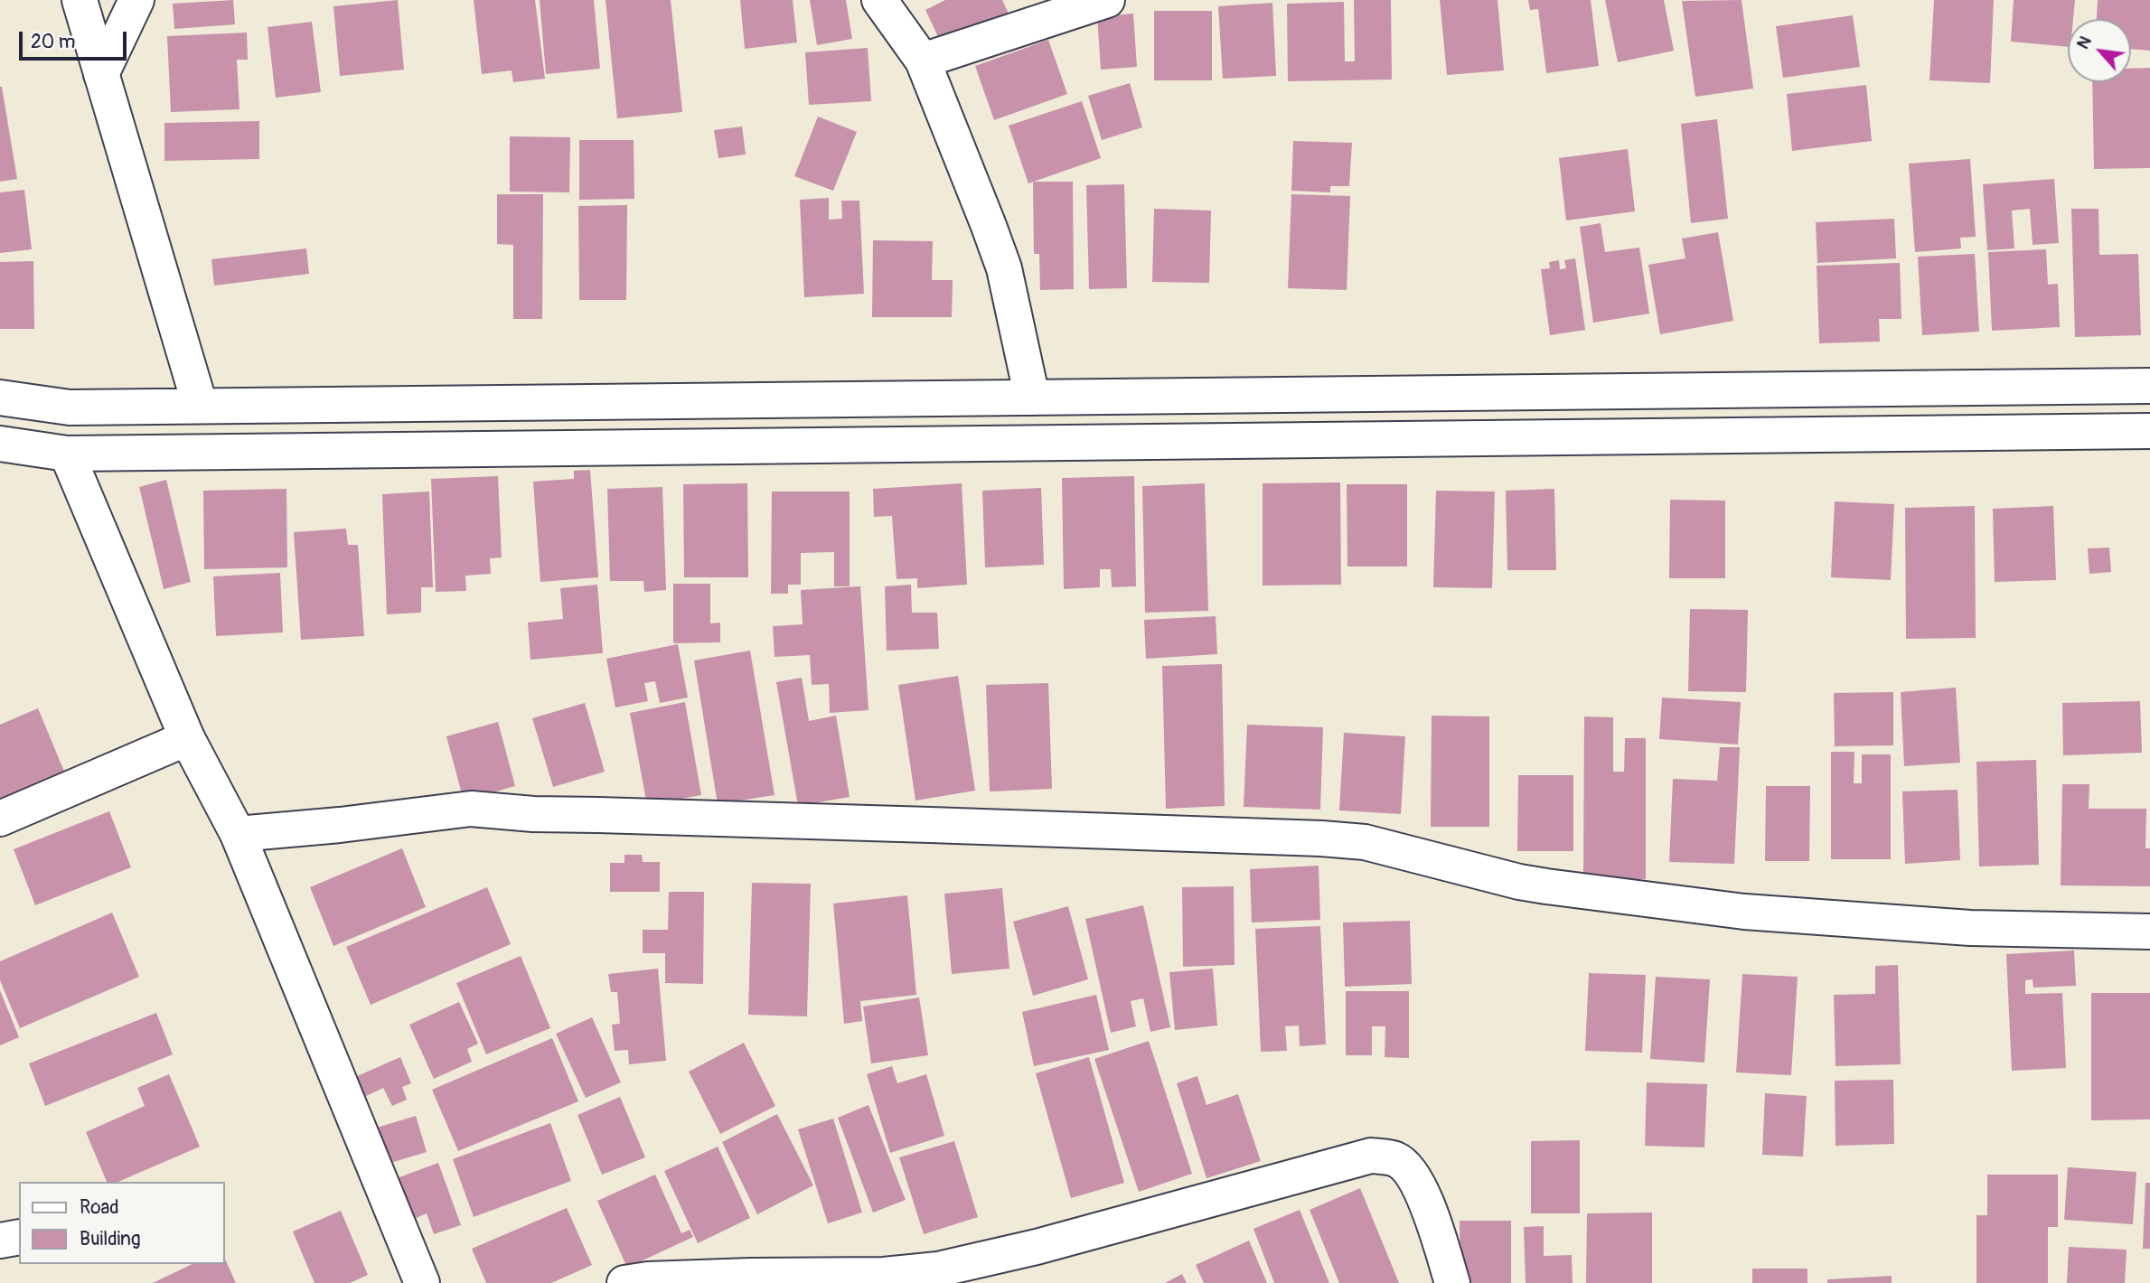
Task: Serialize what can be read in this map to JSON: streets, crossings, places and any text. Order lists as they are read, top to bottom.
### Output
{
  "legend": ["Road", "Building"],
  "scale_bar": "20 m",
  "north": "top left"
}
